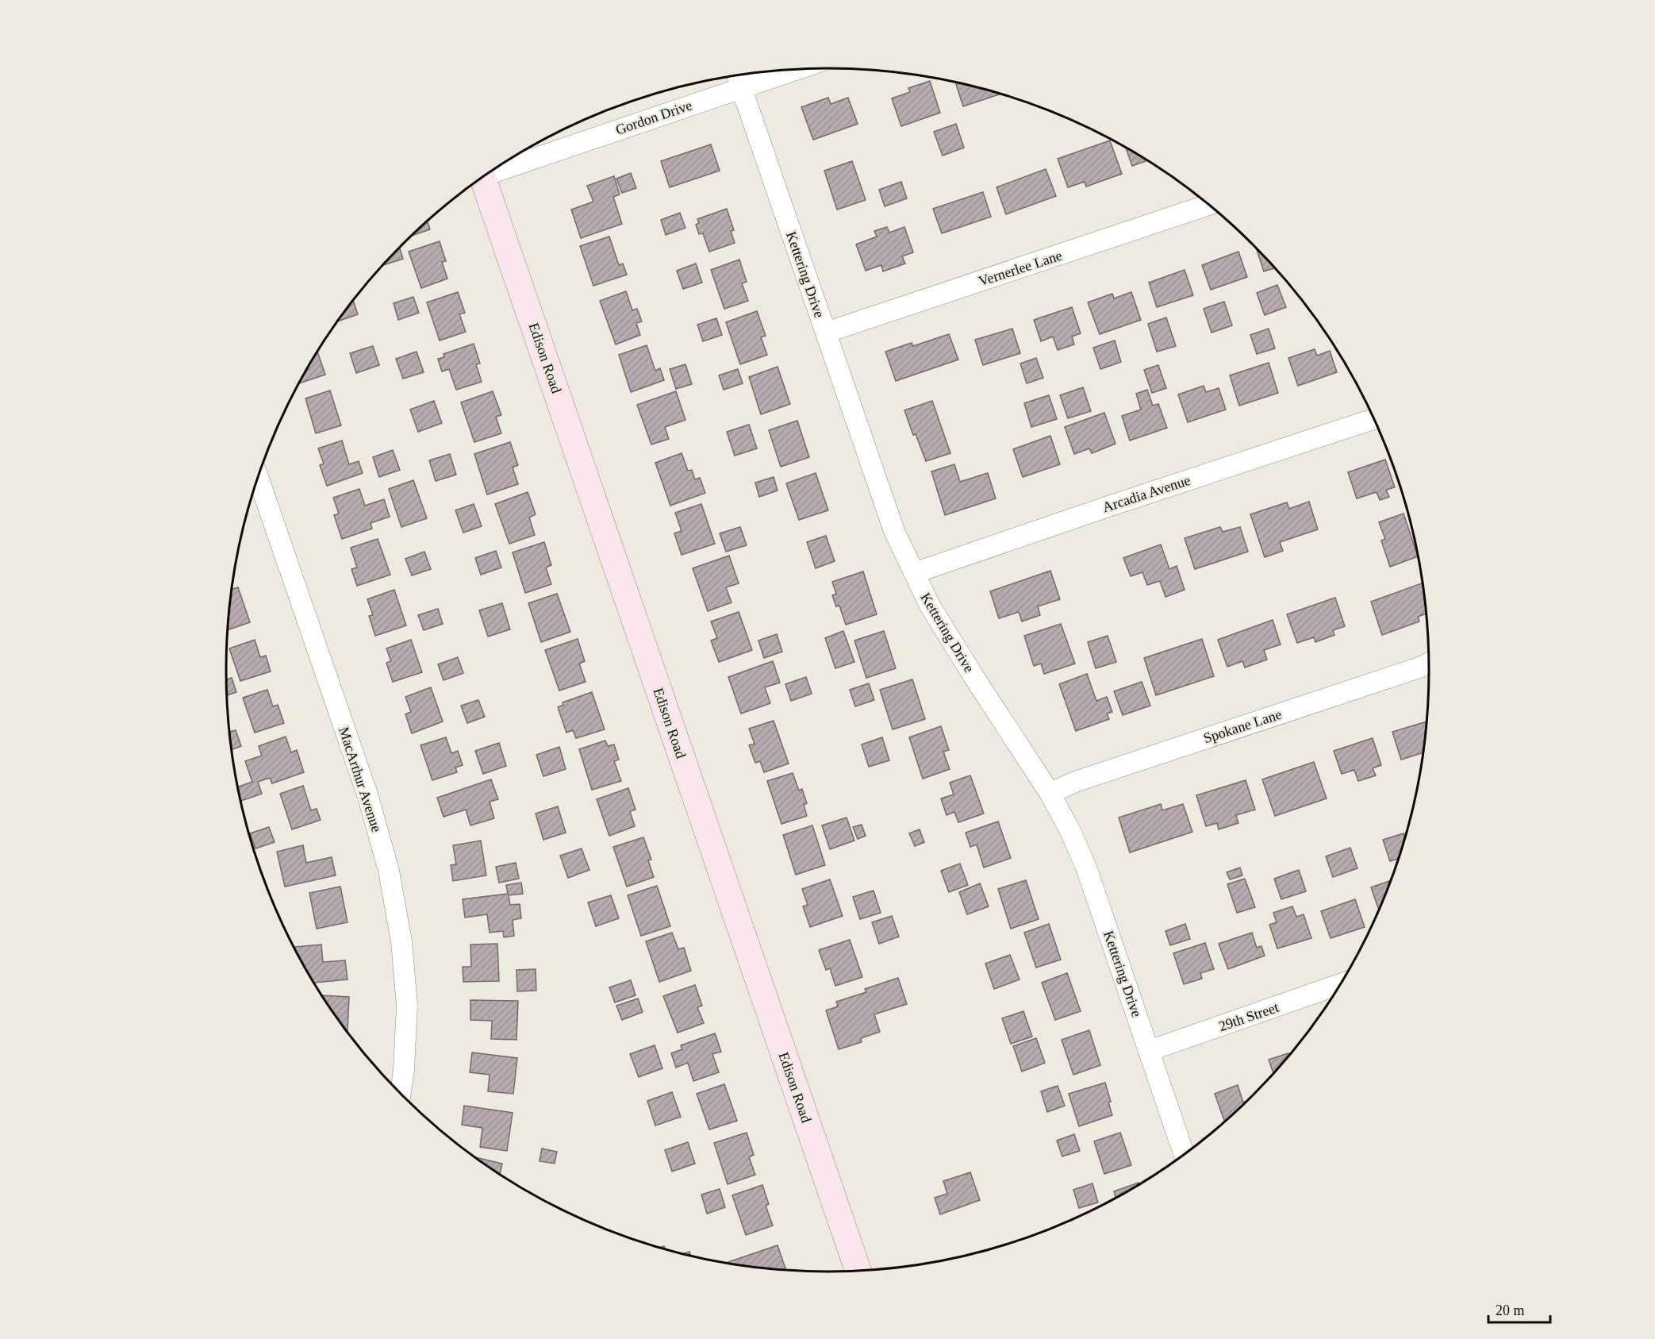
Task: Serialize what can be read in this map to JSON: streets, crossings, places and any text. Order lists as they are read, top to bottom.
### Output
{
  "streets": {
    "main road": ["Edison Road"],
    "street": [
      "Gordon Drive",
      "Vernerlee Lane",
      "Kettering Drive",
      "Arcadia Avenue",
      "Spokane Lane",
      "MacArthur Avenue",
      "29th Street"
    ]
  },
  "crossings": [
    ["Gordon Drive", "Kettering Drive"],
    ["Vernerlee Lane", "Kettering Drive"],
    ["Kettering Drive", "Arcadia Avenue"],
    ["Kettering Drive", "Spokane Lane"],
    ["Kettering Drive", "29th Street"]
  ],
  "scale_bar": "20 m"
}
